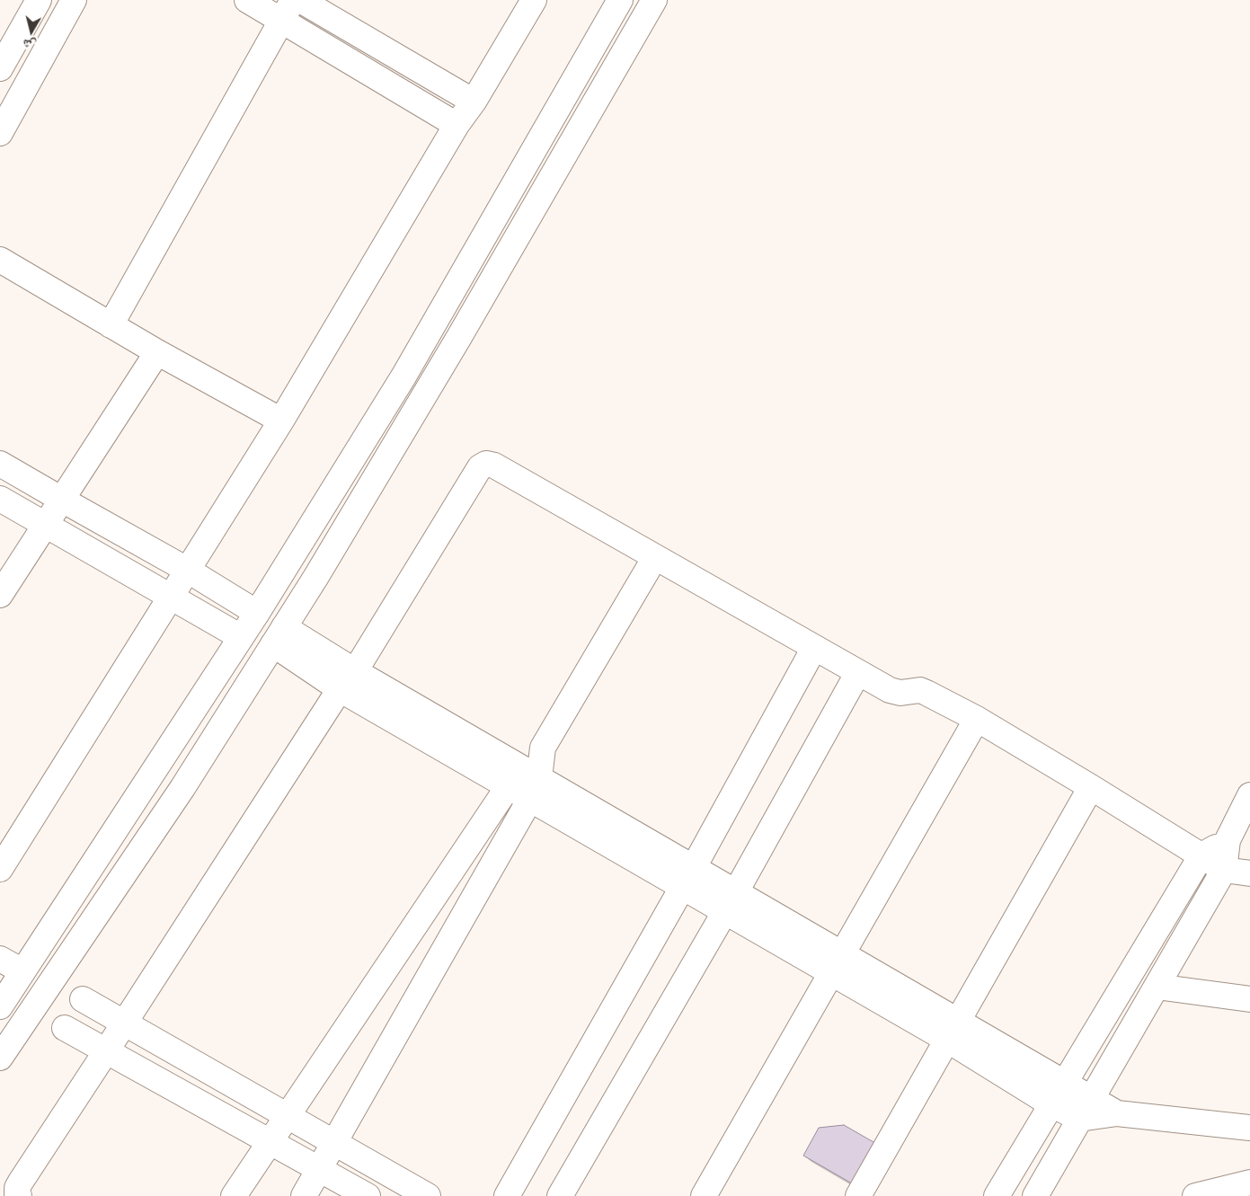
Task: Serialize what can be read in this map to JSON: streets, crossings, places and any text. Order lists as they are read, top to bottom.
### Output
{
  "north": "bottom"
}
